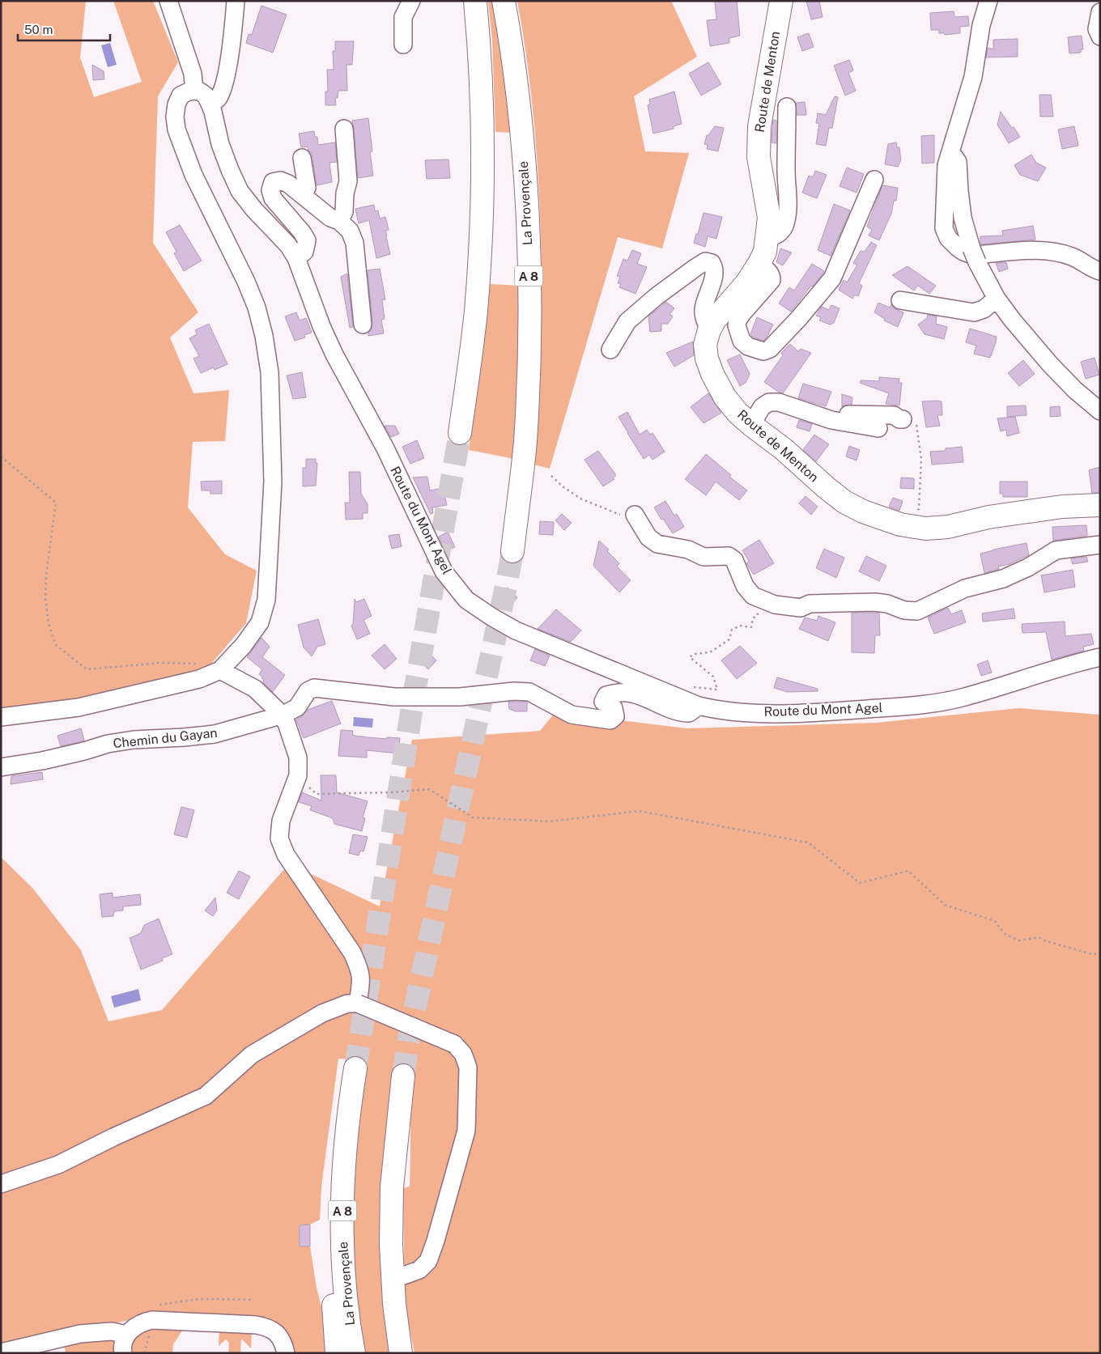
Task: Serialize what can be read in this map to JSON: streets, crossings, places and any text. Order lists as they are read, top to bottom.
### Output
{
  "streets": {
    "main road": ["Route de Menton", "La Provençale", "A 8"],
    "street": ["Route du Mont Agel", "Chemin du Gayan"]
  },
  "crossings": [
    ["Route du Mont Agel", "Chemin du Gayan"]
  ],
  "scale_bar": "50 m"
}
